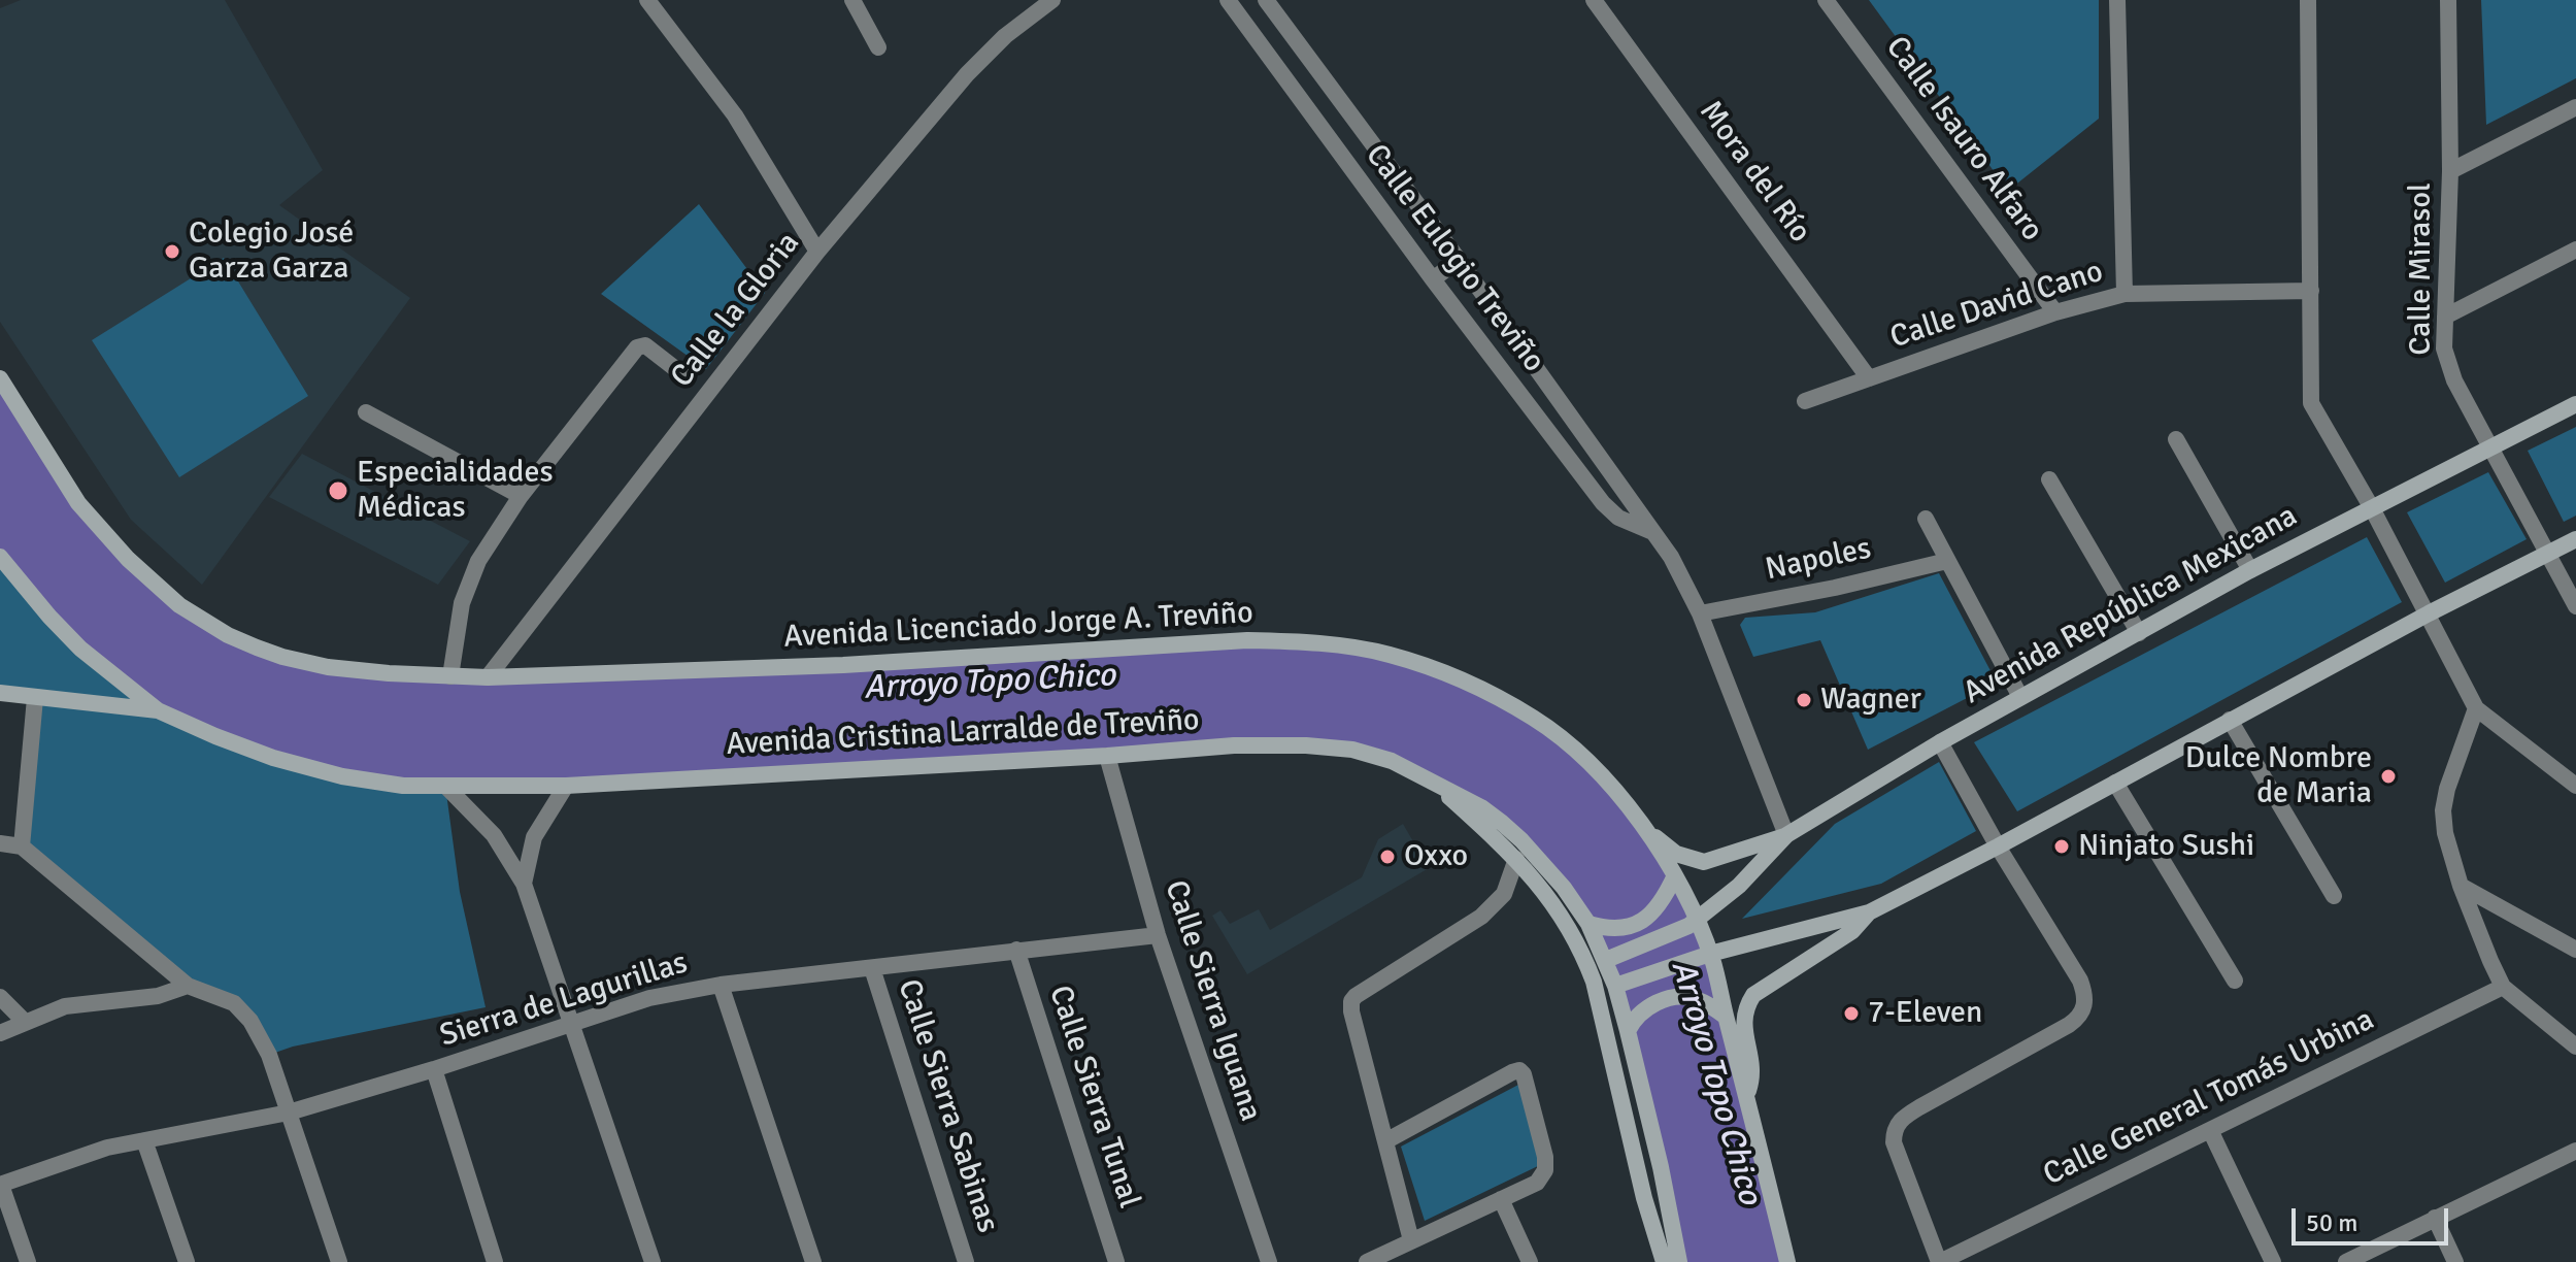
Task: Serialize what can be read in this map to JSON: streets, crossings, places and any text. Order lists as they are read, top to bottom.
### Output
{
  "streets": {
    "main road": ["Avenida República Mexicana", "Avenida Licenciado Jorge A. Treviño", "Avenida Cristina Larralde de Treviño"],
    "street": [
      "Calle Isauro Alfaro",
      "Mora del Río",
      "Calle Eulogio Treviño",
      "Calle Mirasol",
      "Calle David Cano",
      "Calle la Gloria",
      "Napoles",
      "Sierra de Lagurillas",
      "Calle Sierra Iguana",
      "Calle Sierra Tunal",
      "Calle General Tomás Urbina",
      "Calle Sierra Sabinas"
    ]
  },
  "crossings": [
    ["Calle Isauro Alfaro", "Calle David Cano"],
    ["Mora del Río", "Calle David Cano"],
    ["Calle Eulogio Treviño", "Napoles"],
    ["Calle Eulogio Treviño", "Avenida República Mexicana"],
    ["Calle Mirasol", "Avenida República Mexicana"],
    ["Calle la Gloria", "Avenida Licenciado Jorge A. Treviño"],
    ["Avenida República Mexicana", "Avenida Licenciado Jorge A. Treviño"],
    ["Avenida República Mexicana", "Avenida Cristina Larralde de Treviño"],
    ["Avenida Cristina Larralde de Treviño", "Calle Sierra Iguana"],
    ["Sierra de Lagurillas", "Calle Sierra Iguana"],
    ["Sierra de Lagurillas", "Calle Sierra Tunal"],
    ["Sierra de Lagurillas", "Calle Sierra Sabinas"]
  ],
  "water": ["Arroyo Topo Chico"],
  "places": [
    "Colegio José Garza Garza",
    "Especialidades Médicas",
    "Wagner",
    "Dulce Nombre de Maria",
    "Ninjato Sushi",
    "Oxxo",
    "7-Eleven"
  ],
  "scale_bar": "50 m"
}
